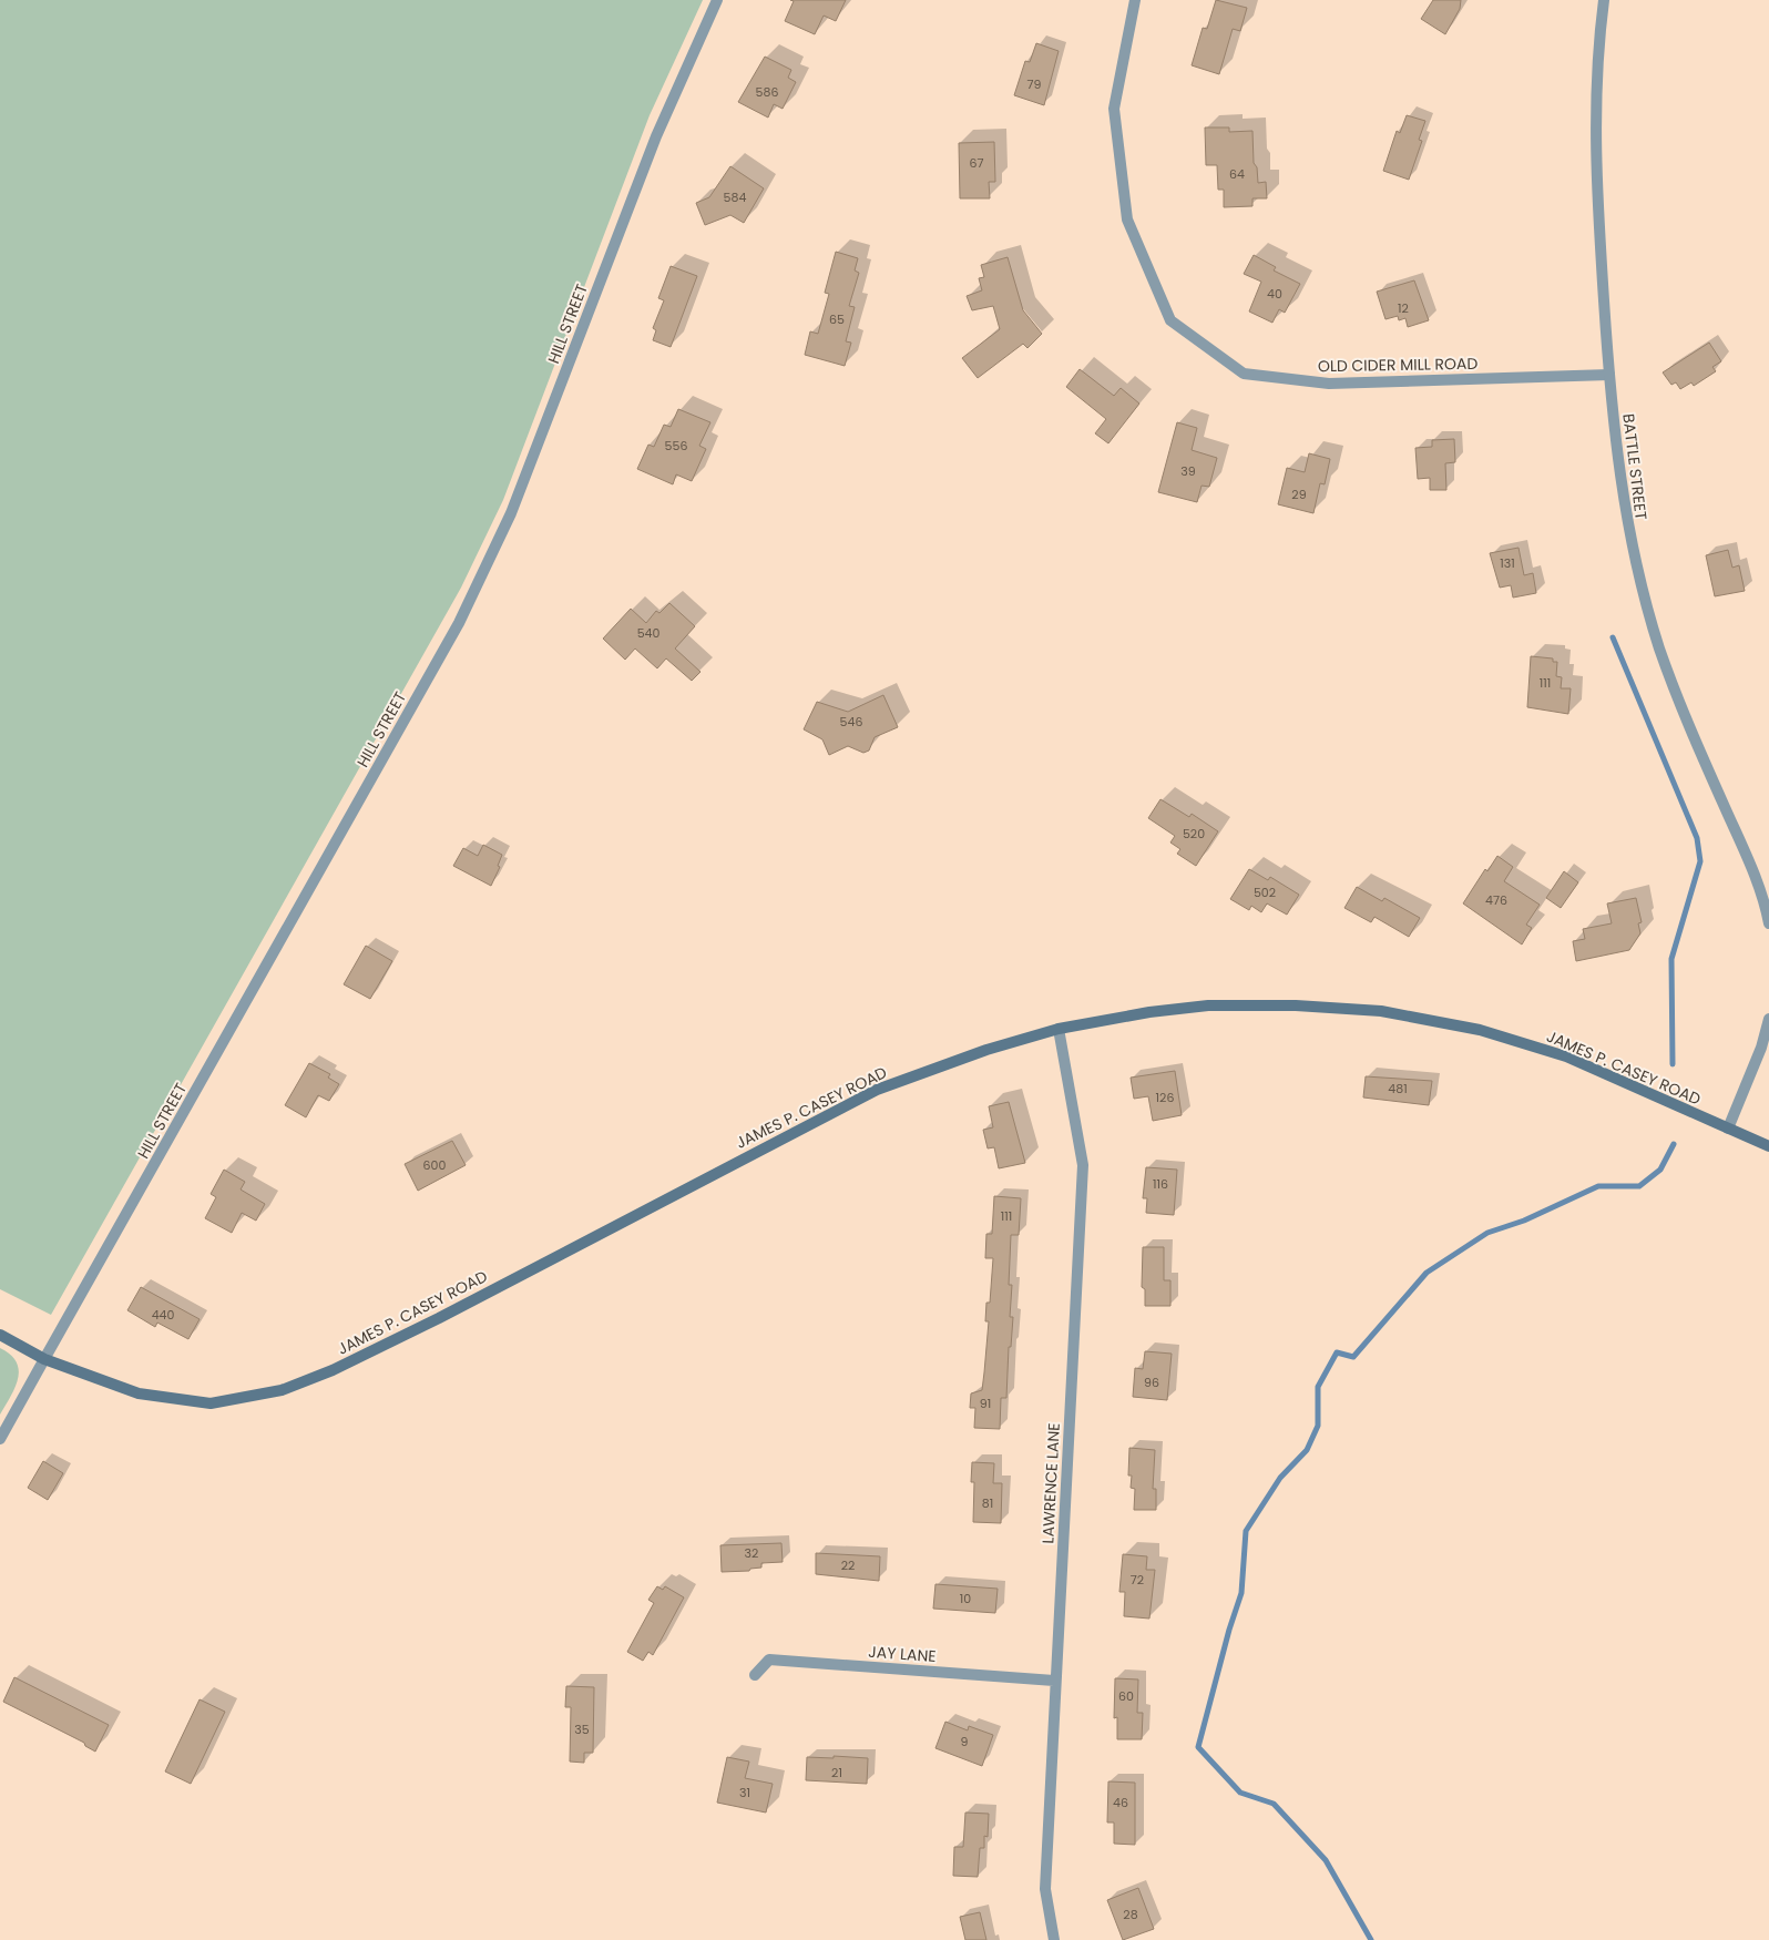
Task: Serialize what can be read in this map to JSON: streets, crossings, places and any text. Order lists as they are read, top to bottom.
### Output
{
  "streets": {
    "main road": ["JAMES P. CASEY ROAD"],
    "street": [
      "HILL STREET",
      "OLD CIDER MILL ROAD",
      "BATTLE STREET",
      "LAWRENCE LANE",
      "JAY LANE"
    ]
  },
  "crossings": [
    ["HILL STREET", "JAMES P. CASEY ROAD"],
    ["OLD CIDER MILL ROAD", "BATTLE STREET"],
    ["JAMES P. CASEY ROAD", "LAWRENCE LANE"],
    ["LAWRENCE LANE", "JAY LANE"]
  ],
  "house_numbers": [
    "79",
    "586",
    "67",
    "64",
    "584",
    "40",
    "12",
    "65",
    "556",
    "39",
    "29",
    "131",
    "540",
    "111",
    "546",
    "520",
    "502",
    "476",
    "481",
    "126",
    "600",
    "116",
    "111",
    "440",
    "96",
    "91",
    "81",
    "32",
    "22",
    "72",
    "10",
    "60",
    "35",
    "9",
    "21",
    "31",
    "46",
    "28"
  ]
}
